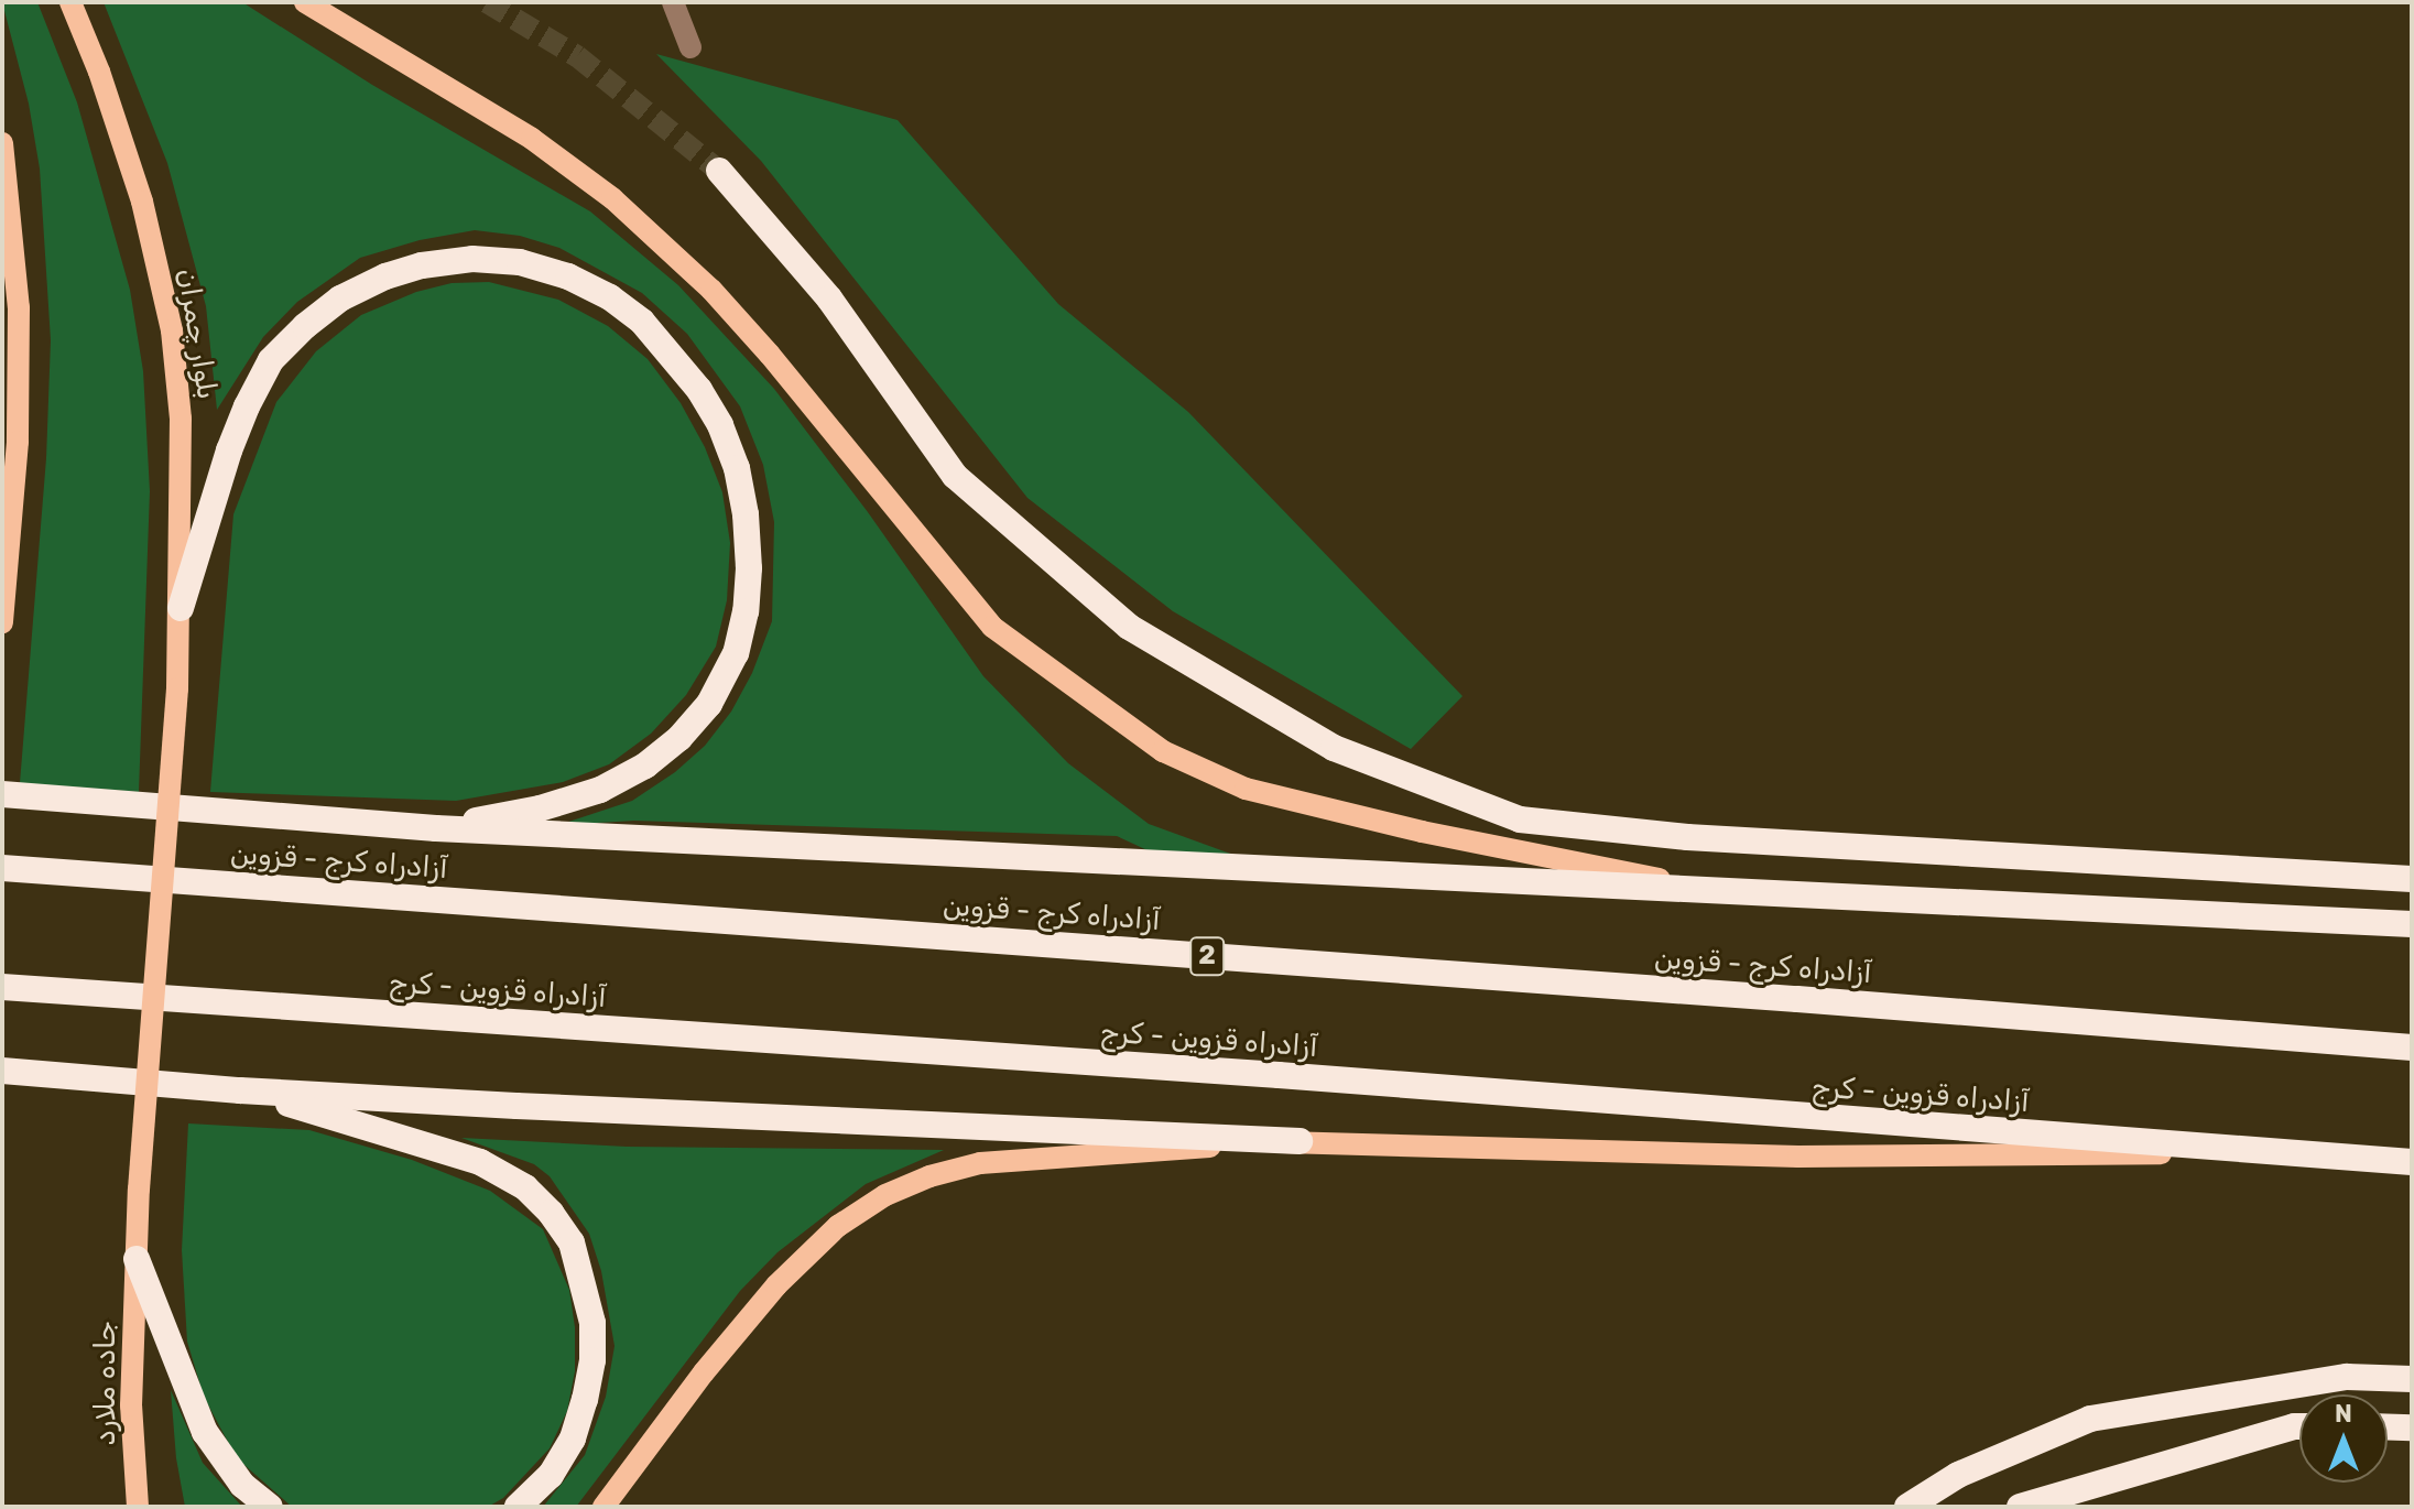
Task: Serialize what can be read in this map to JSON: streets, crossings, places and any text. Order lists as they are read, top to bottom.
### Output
{
  "streets": {
    "highway": ["آزادراه کرج - قزوین", "2", "آزادراه قزوین - کرج"],
    "main road": ["بلوار چمران", "جاده ملارد"]
  },
  "crossings": [
    ["بلوار چمران", "جاده ملارد"]
  ],
  "north": "top"
}
